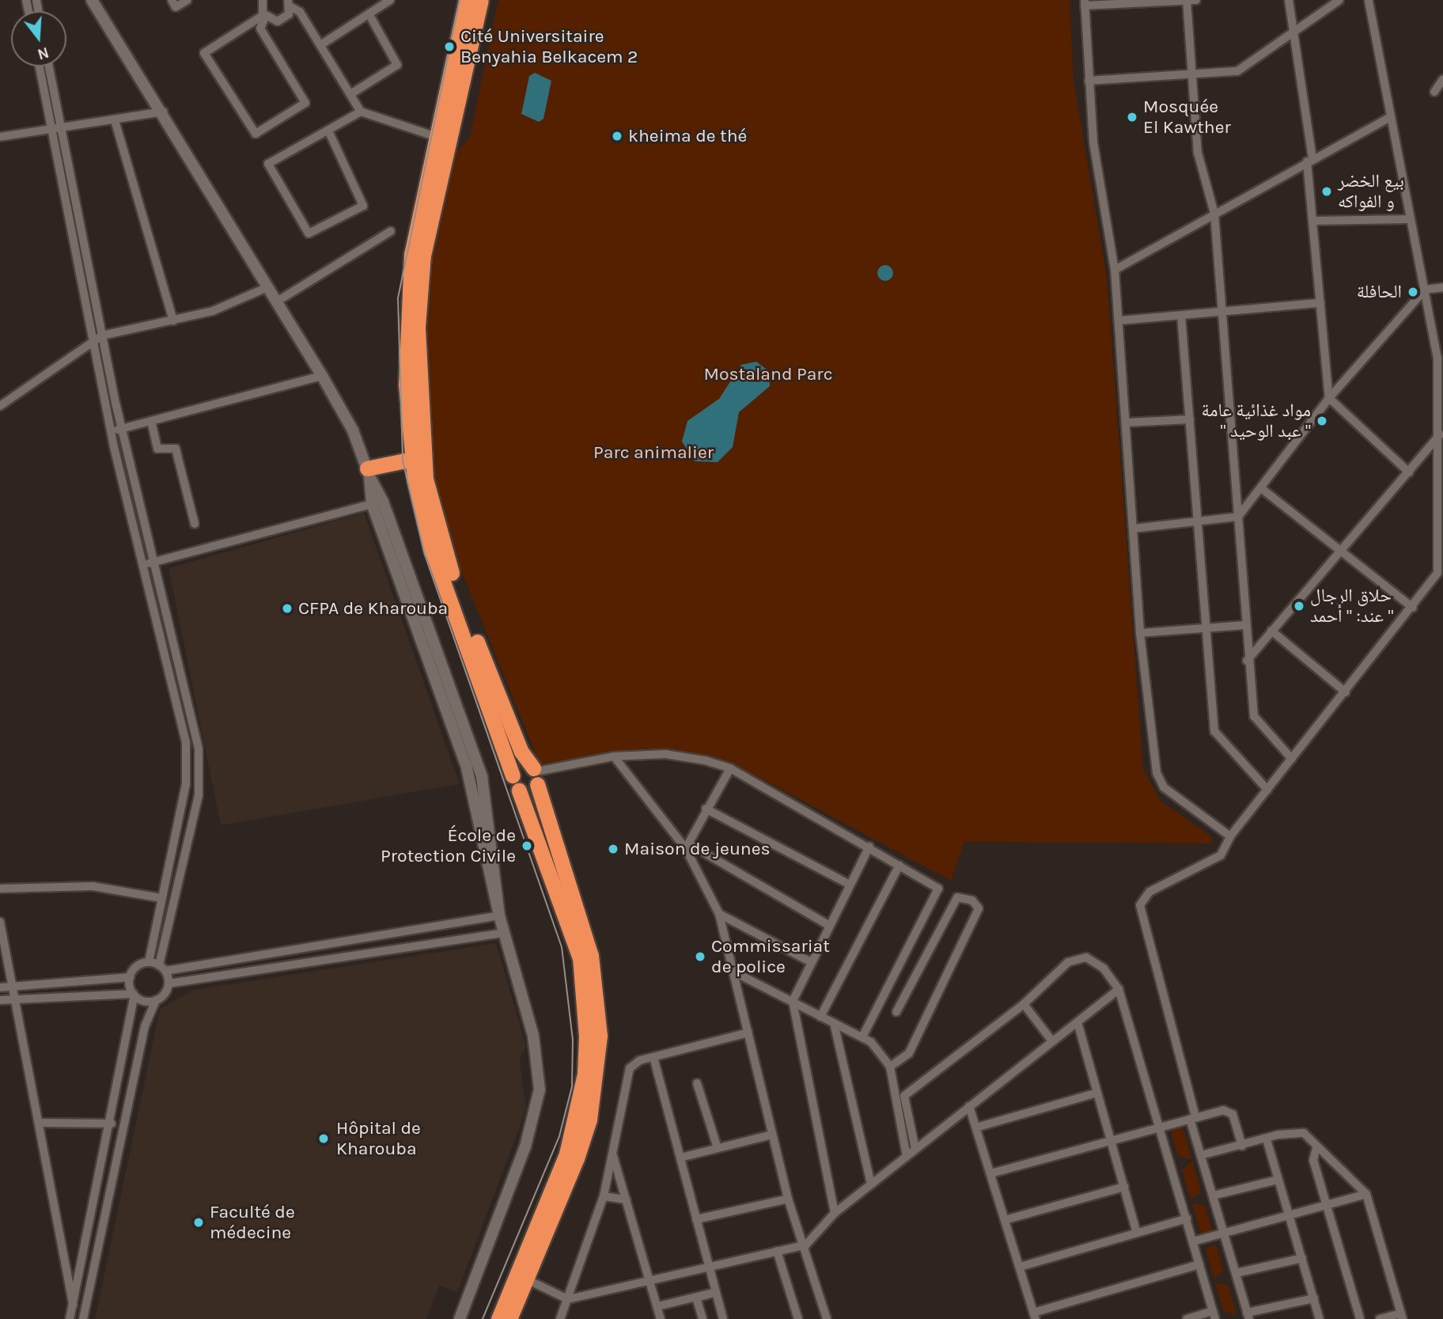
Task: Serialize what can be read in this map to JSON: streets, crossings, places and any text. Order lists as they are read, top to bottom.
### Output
{
  "parks": ["Mostaland Parc", "Parc animalier"],
  "places": [
    "Cité Universitaire Benyahia Belkacem 2",
    "Mosquée El Kawther",
    "kheima de thé",
    "بيع الخضر و الفواكه",
    "الحافلة",
    "مواد غذائية عامة \" عبد الوحيد \"",
    "حلاق الرجال عند: \" أحمد \"",
    "CFPA de Kharouba",
    "École de Protection Civile",
    "Maison de jeunes",
    "Commissariat de police",
    "Hôpital de Kharouba",
    "Faculté de médecine"
  ],
  "north": "bottom"
}
